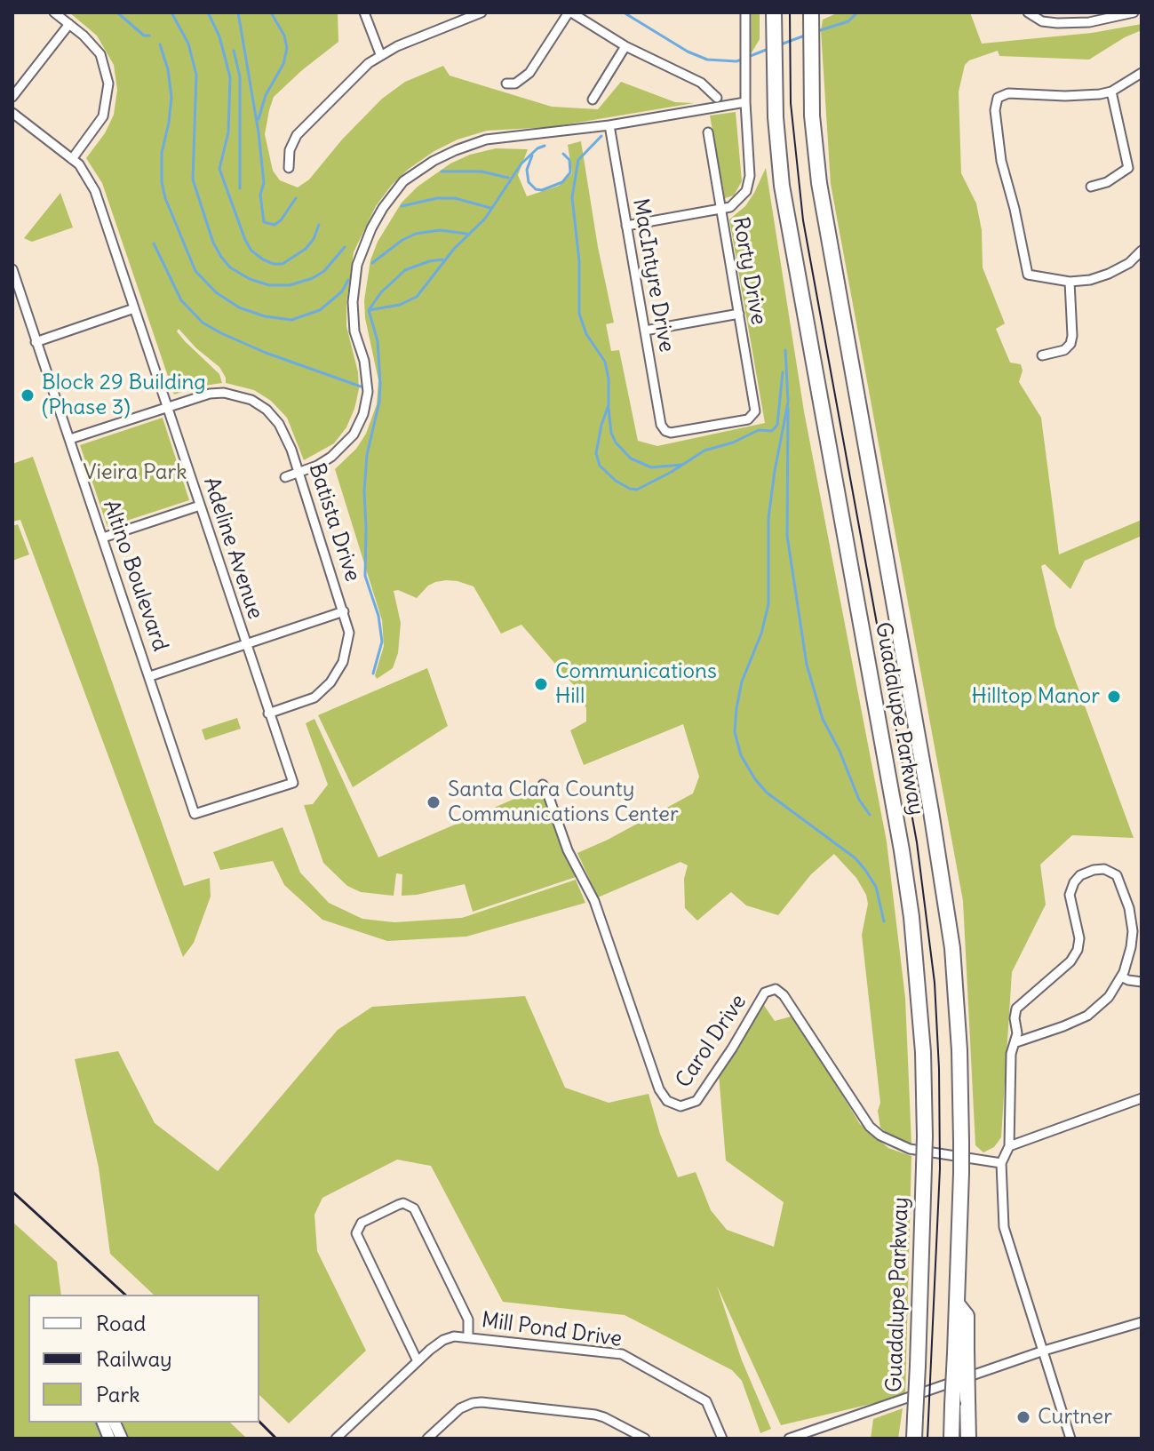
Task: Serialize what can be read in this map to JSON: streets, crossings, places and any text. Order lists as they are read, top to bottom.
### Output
{
  "streets": {
    "highway": ["Guadalupe Parkway"],
    "street": [
      "Rorty Drive",
      "MacIntyre Drive",
      "Batista Drive",
      "Adeline Avenue",
      "Altino Boulevard",
      "Carol Drive",
      "Mill Pond Drive"
    ]
  },
  "crossings": [
    ["Rorty Drive", "MacIntyre Drive"],
    ["Batista Drive", "Adeline Avenue"],
    ["Batista Drive", "Altino Boulevard"],
    ["Adeline Avenue", "Altino Boulevard"]
  ],
  "parks": ["Vieira Park"],
  "places": [
    "Block 29 Building (Phase 3)",
    "Communications Hill",
    "Hilltop Manor",
    "Santa Clara County Communications Center",
    "Curtner"
  ],
  "legend": ["Road", "Railway", "Park"]
}
